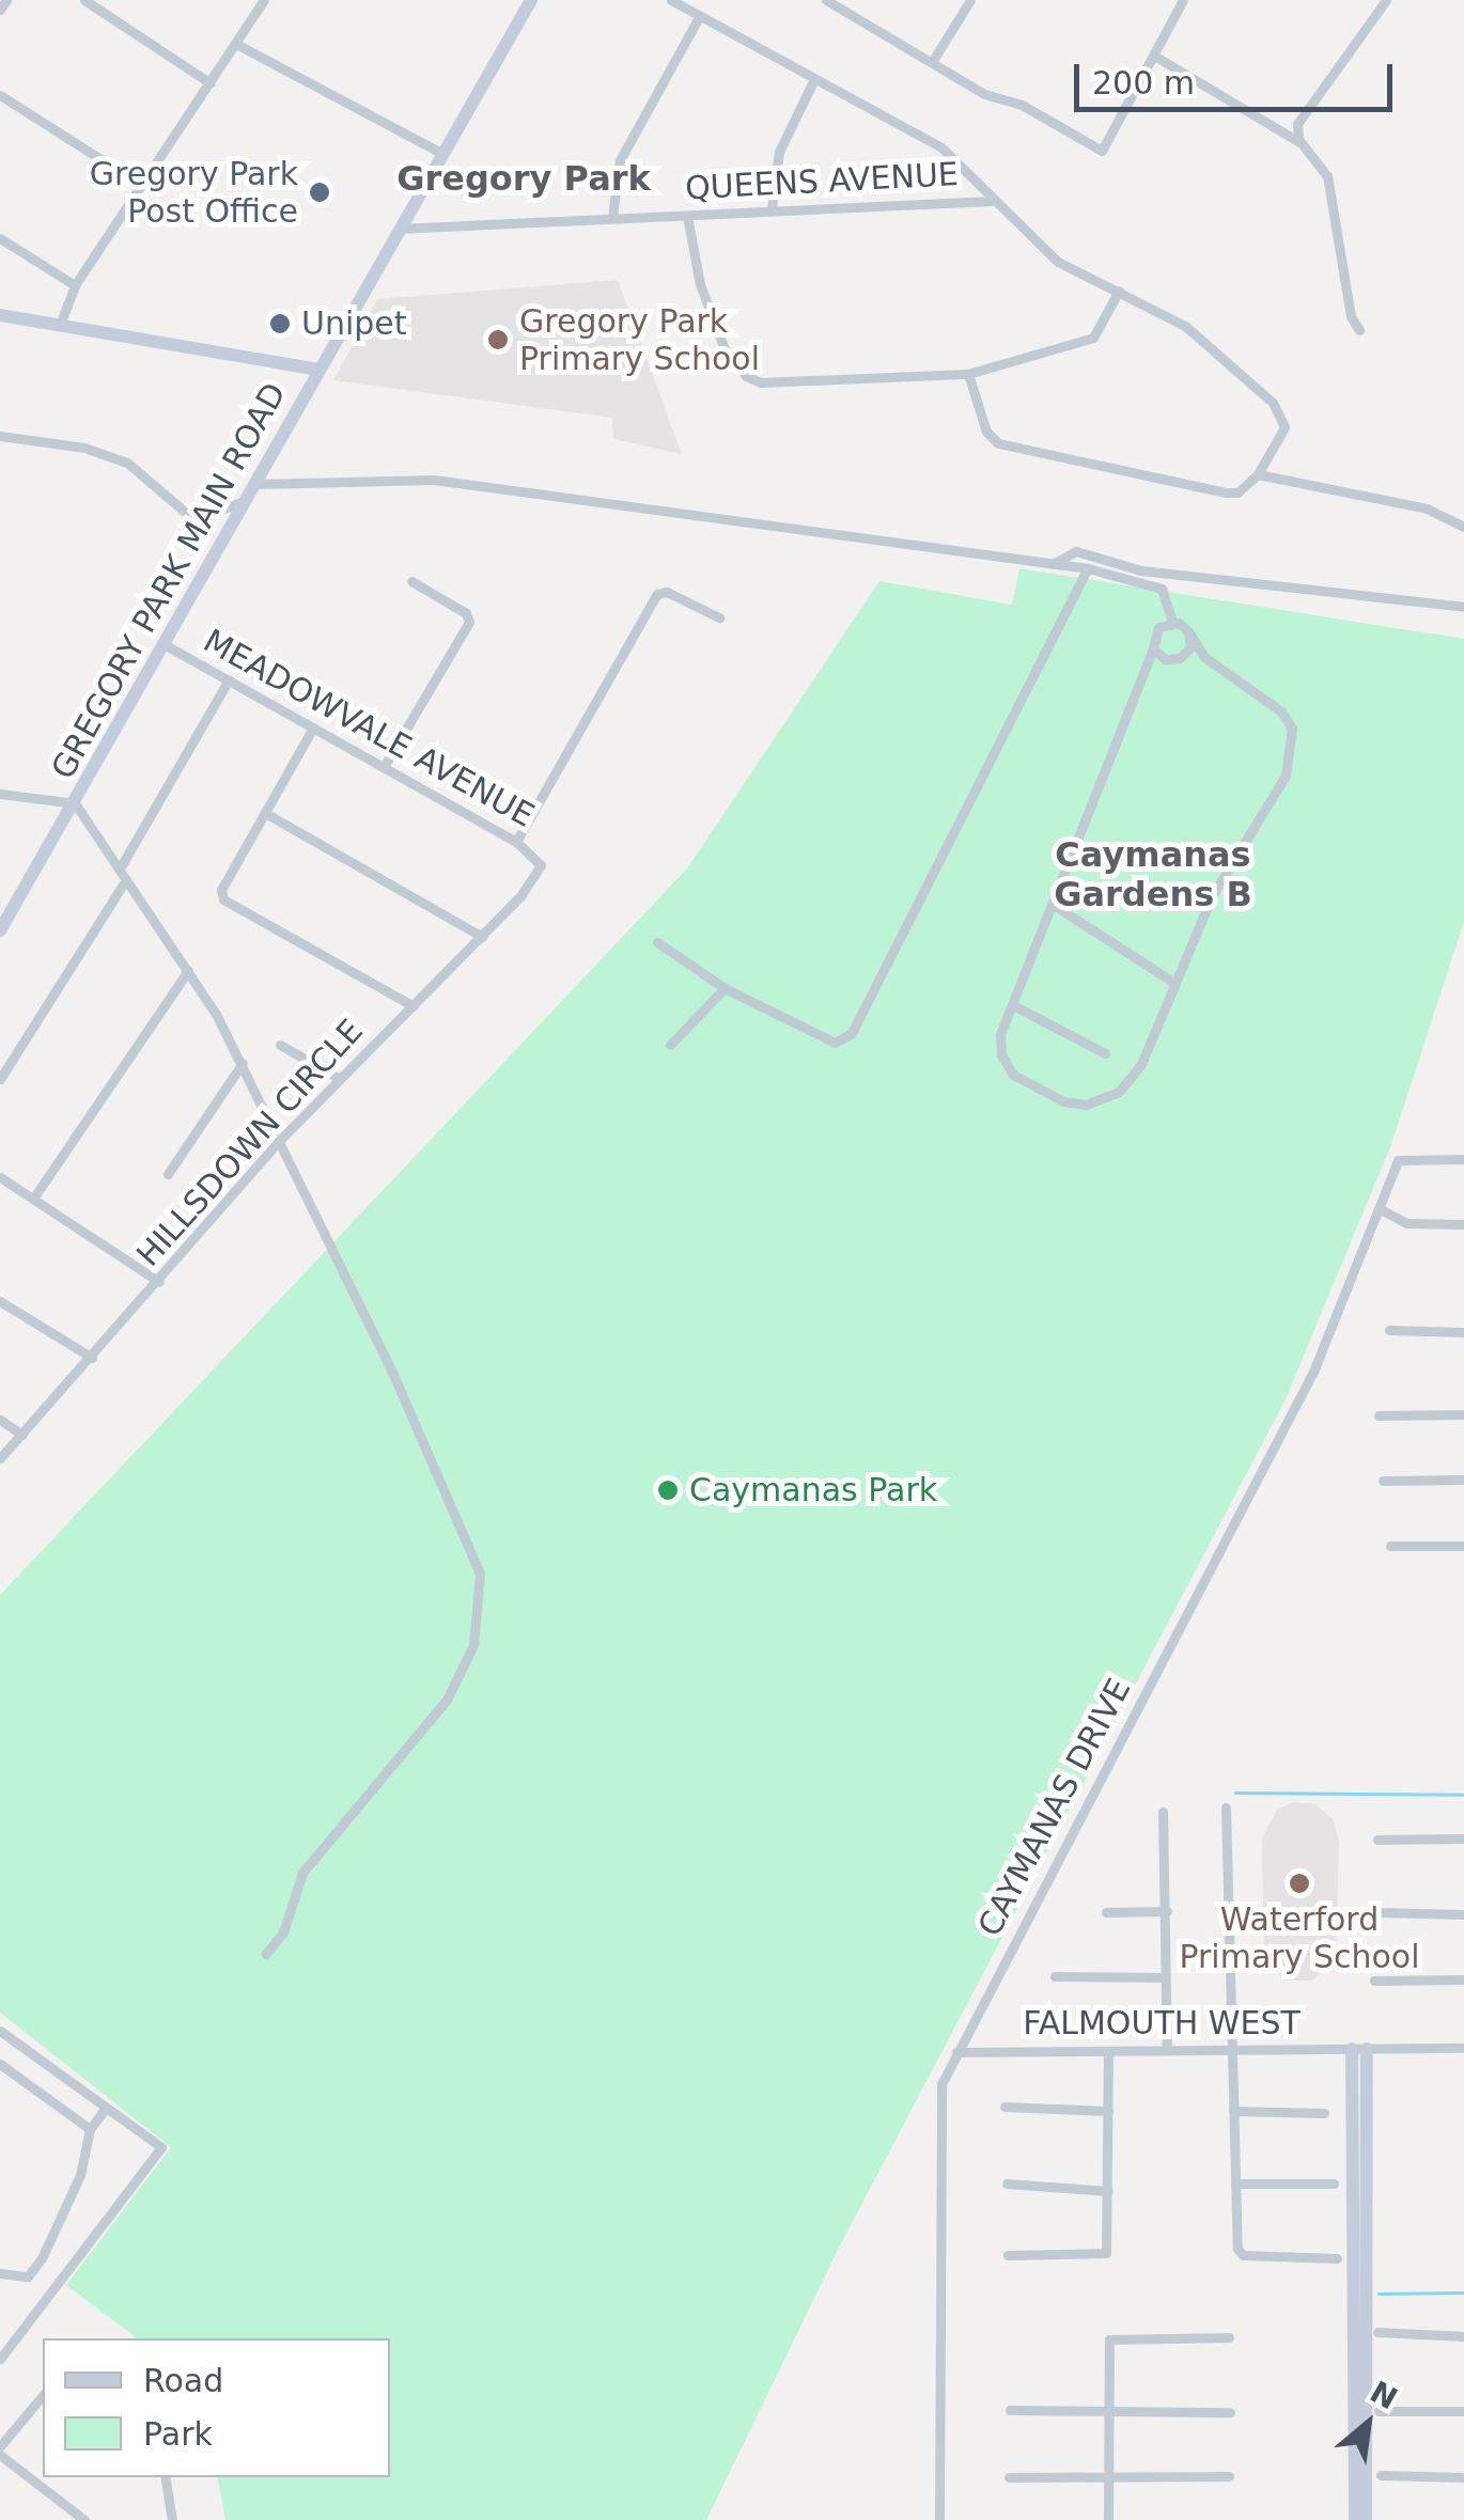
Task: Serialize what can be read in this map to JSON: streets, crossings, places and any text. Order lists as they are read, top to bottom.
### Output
{
  "streets": {
    "street": [
      "QUEENS AVENUE",
      "GREGORY PARK MAIN ROAD",
      "MEADOWVALE AVENUE",
      "HILLSDOWN CIRCLE",
      "CAYMANAS DRIVE",
      "FALMOUTH WEST"
    ]
  },
  "crossings": [
    ["GREGORY PARK MAIN ROAD", "MEADOWVALE AVENUE"],
    ["MEADOWVALE AVENUE", "HILLSDOWN CIRCLE"],
    ["CAYMANAS DRIVE", "FALMOUTH WEST"]
  ],
  "districts": ["Gregory Park", "Caymanas Gardens B"],
  "places": [
    "Gregory Park Post Office",
    "Unipet",
    "Gregory Park Primary School",
    "Caymanas Park",
    "Waterford Primary School"
  ],
  "legend": ["Road", "Park"],
  "scale_bar": "200 m",
  "north": "top right"
}
